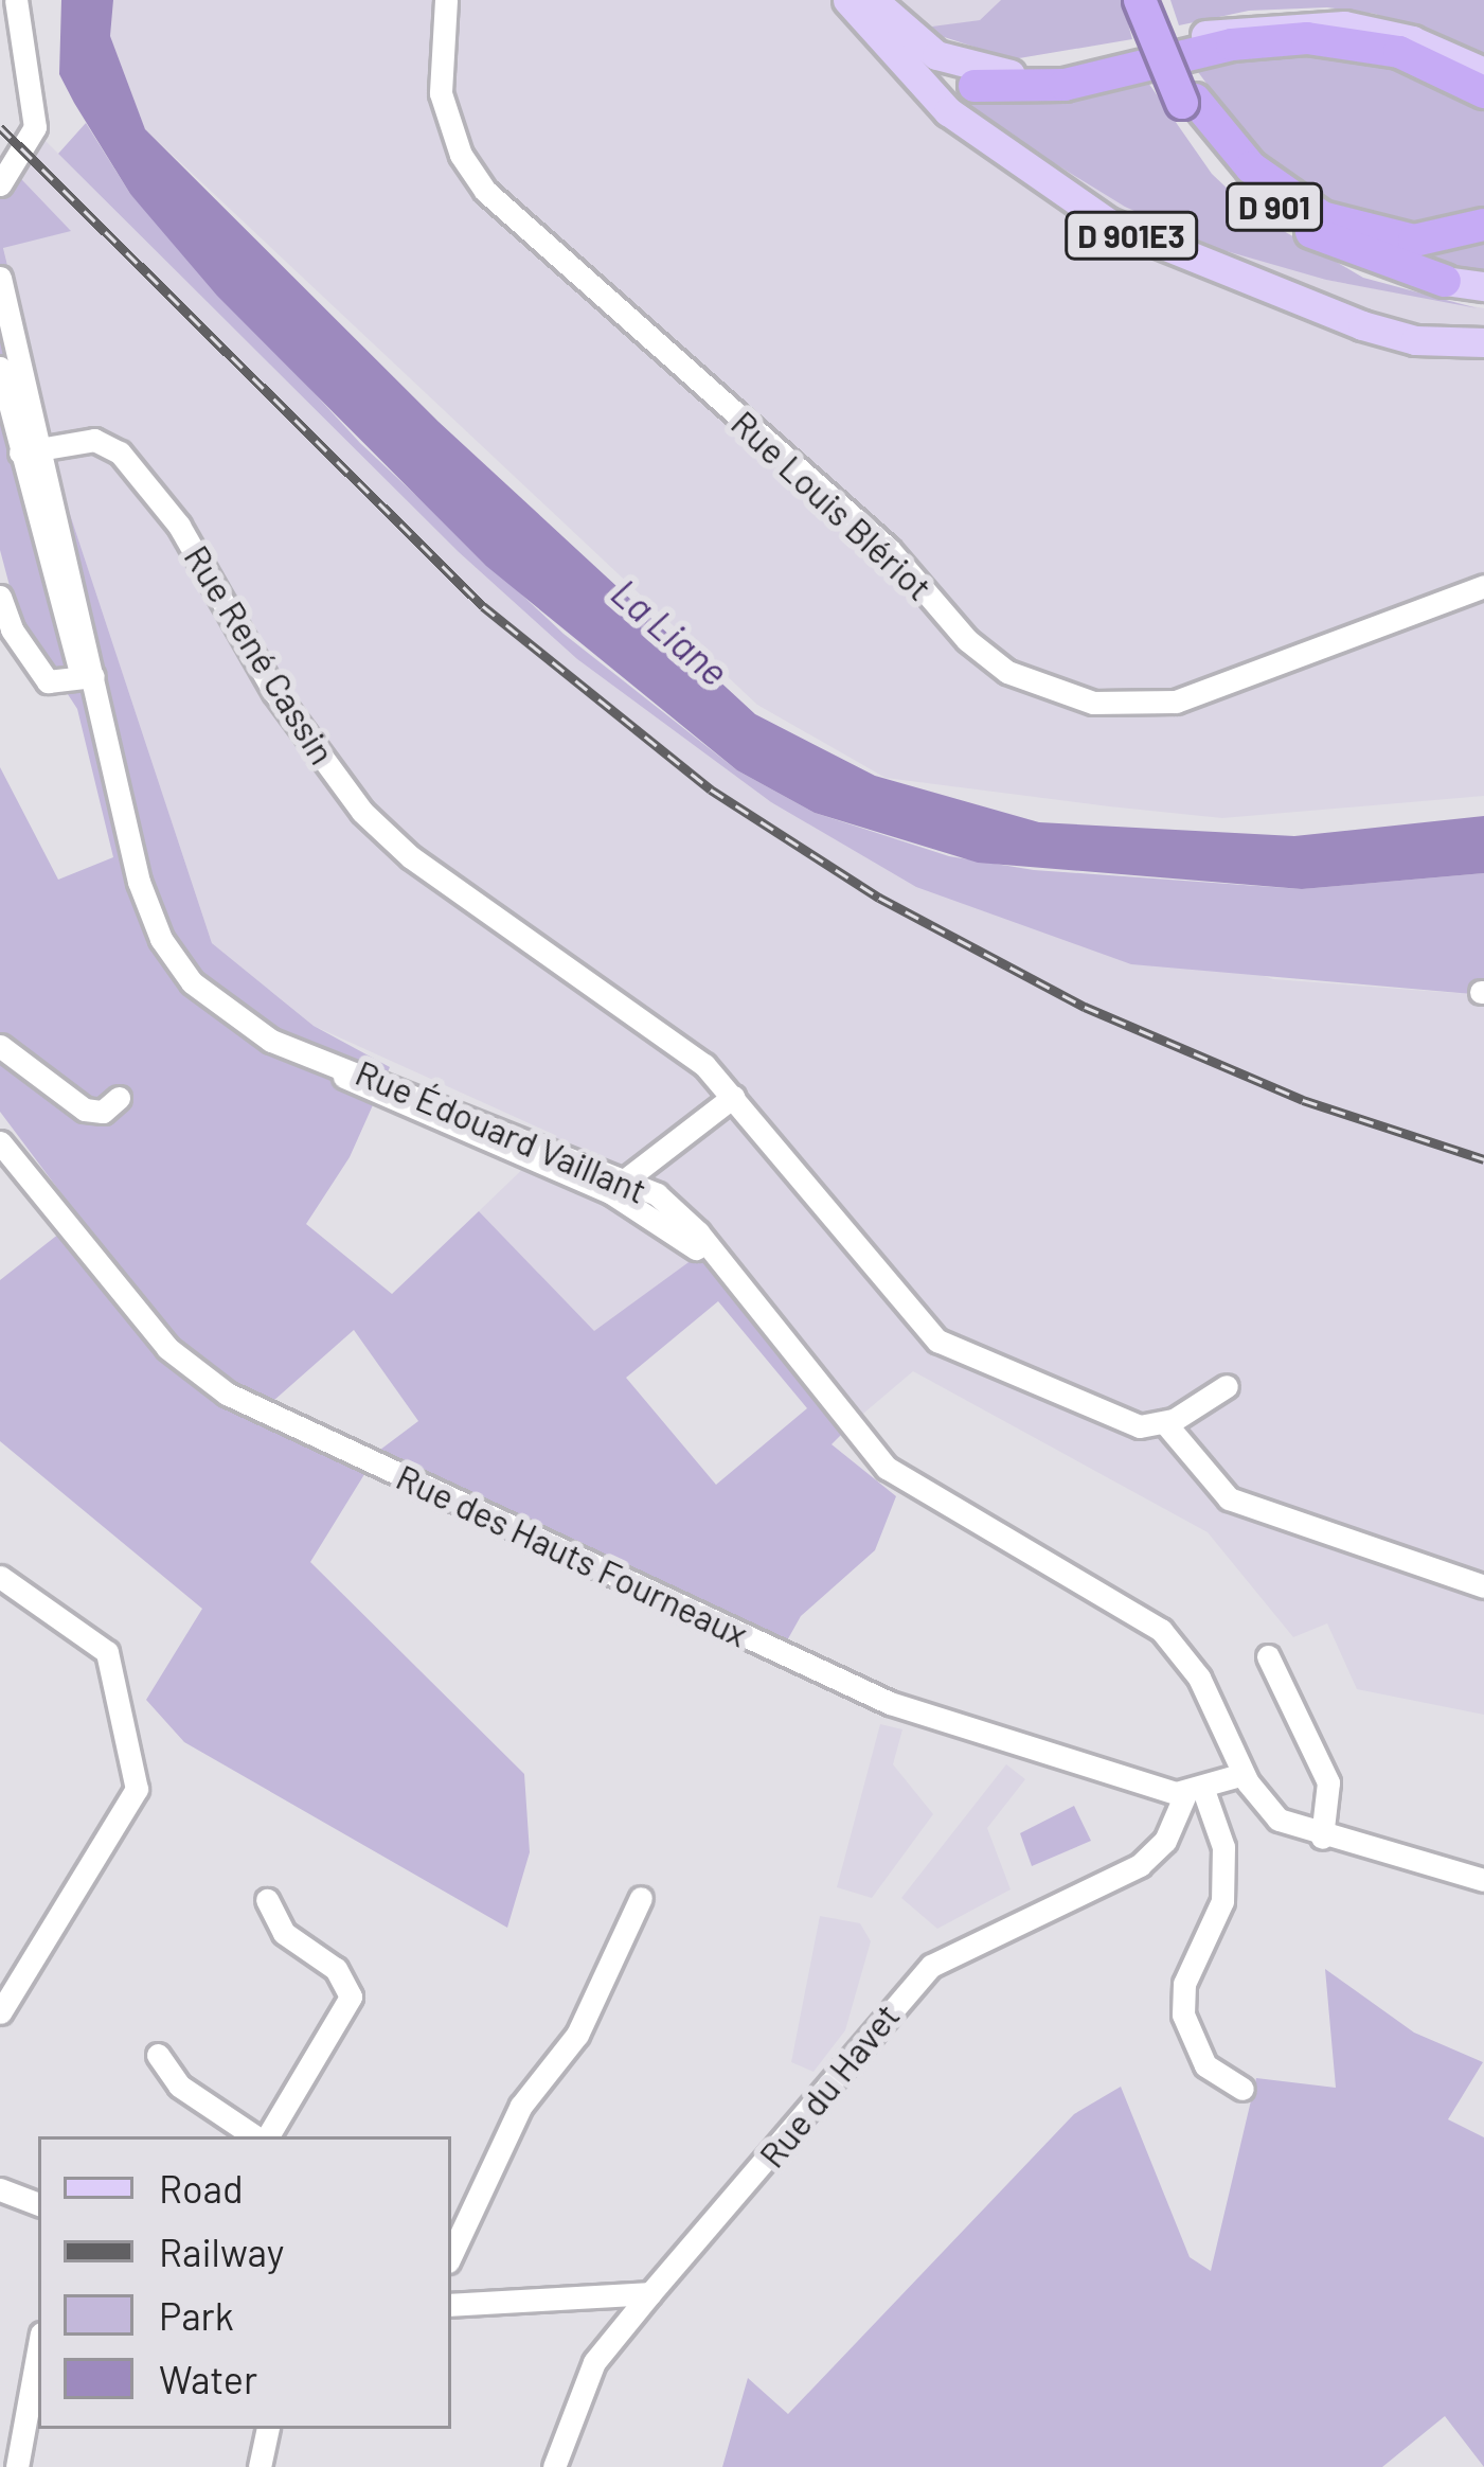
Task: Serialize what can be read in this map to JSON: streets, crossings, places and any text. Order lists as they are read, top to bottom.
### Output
{
  "streets": {
    "highway": ["D 901"],
    "main road": ["D 901E3"],
    "street": [
      "Rue Louis Blériot",
      "Rue René Cassin",
      "Rue Édouard Vaillant",
      "Rue des Hauts Fourneaux",
      "Rue du Havet"
    ]
  },
  "crossings": [
    ["Rue René Cassin", "Rue Édouard Vaillant"],
    ["Rue des Hauts Fourneaux", "Rue du Havet"]
  ],
  "water": ["La Liane"],
  "legend": [
    "Road",
    "Railway",
    "Park",
    "Water"
  ]
}
